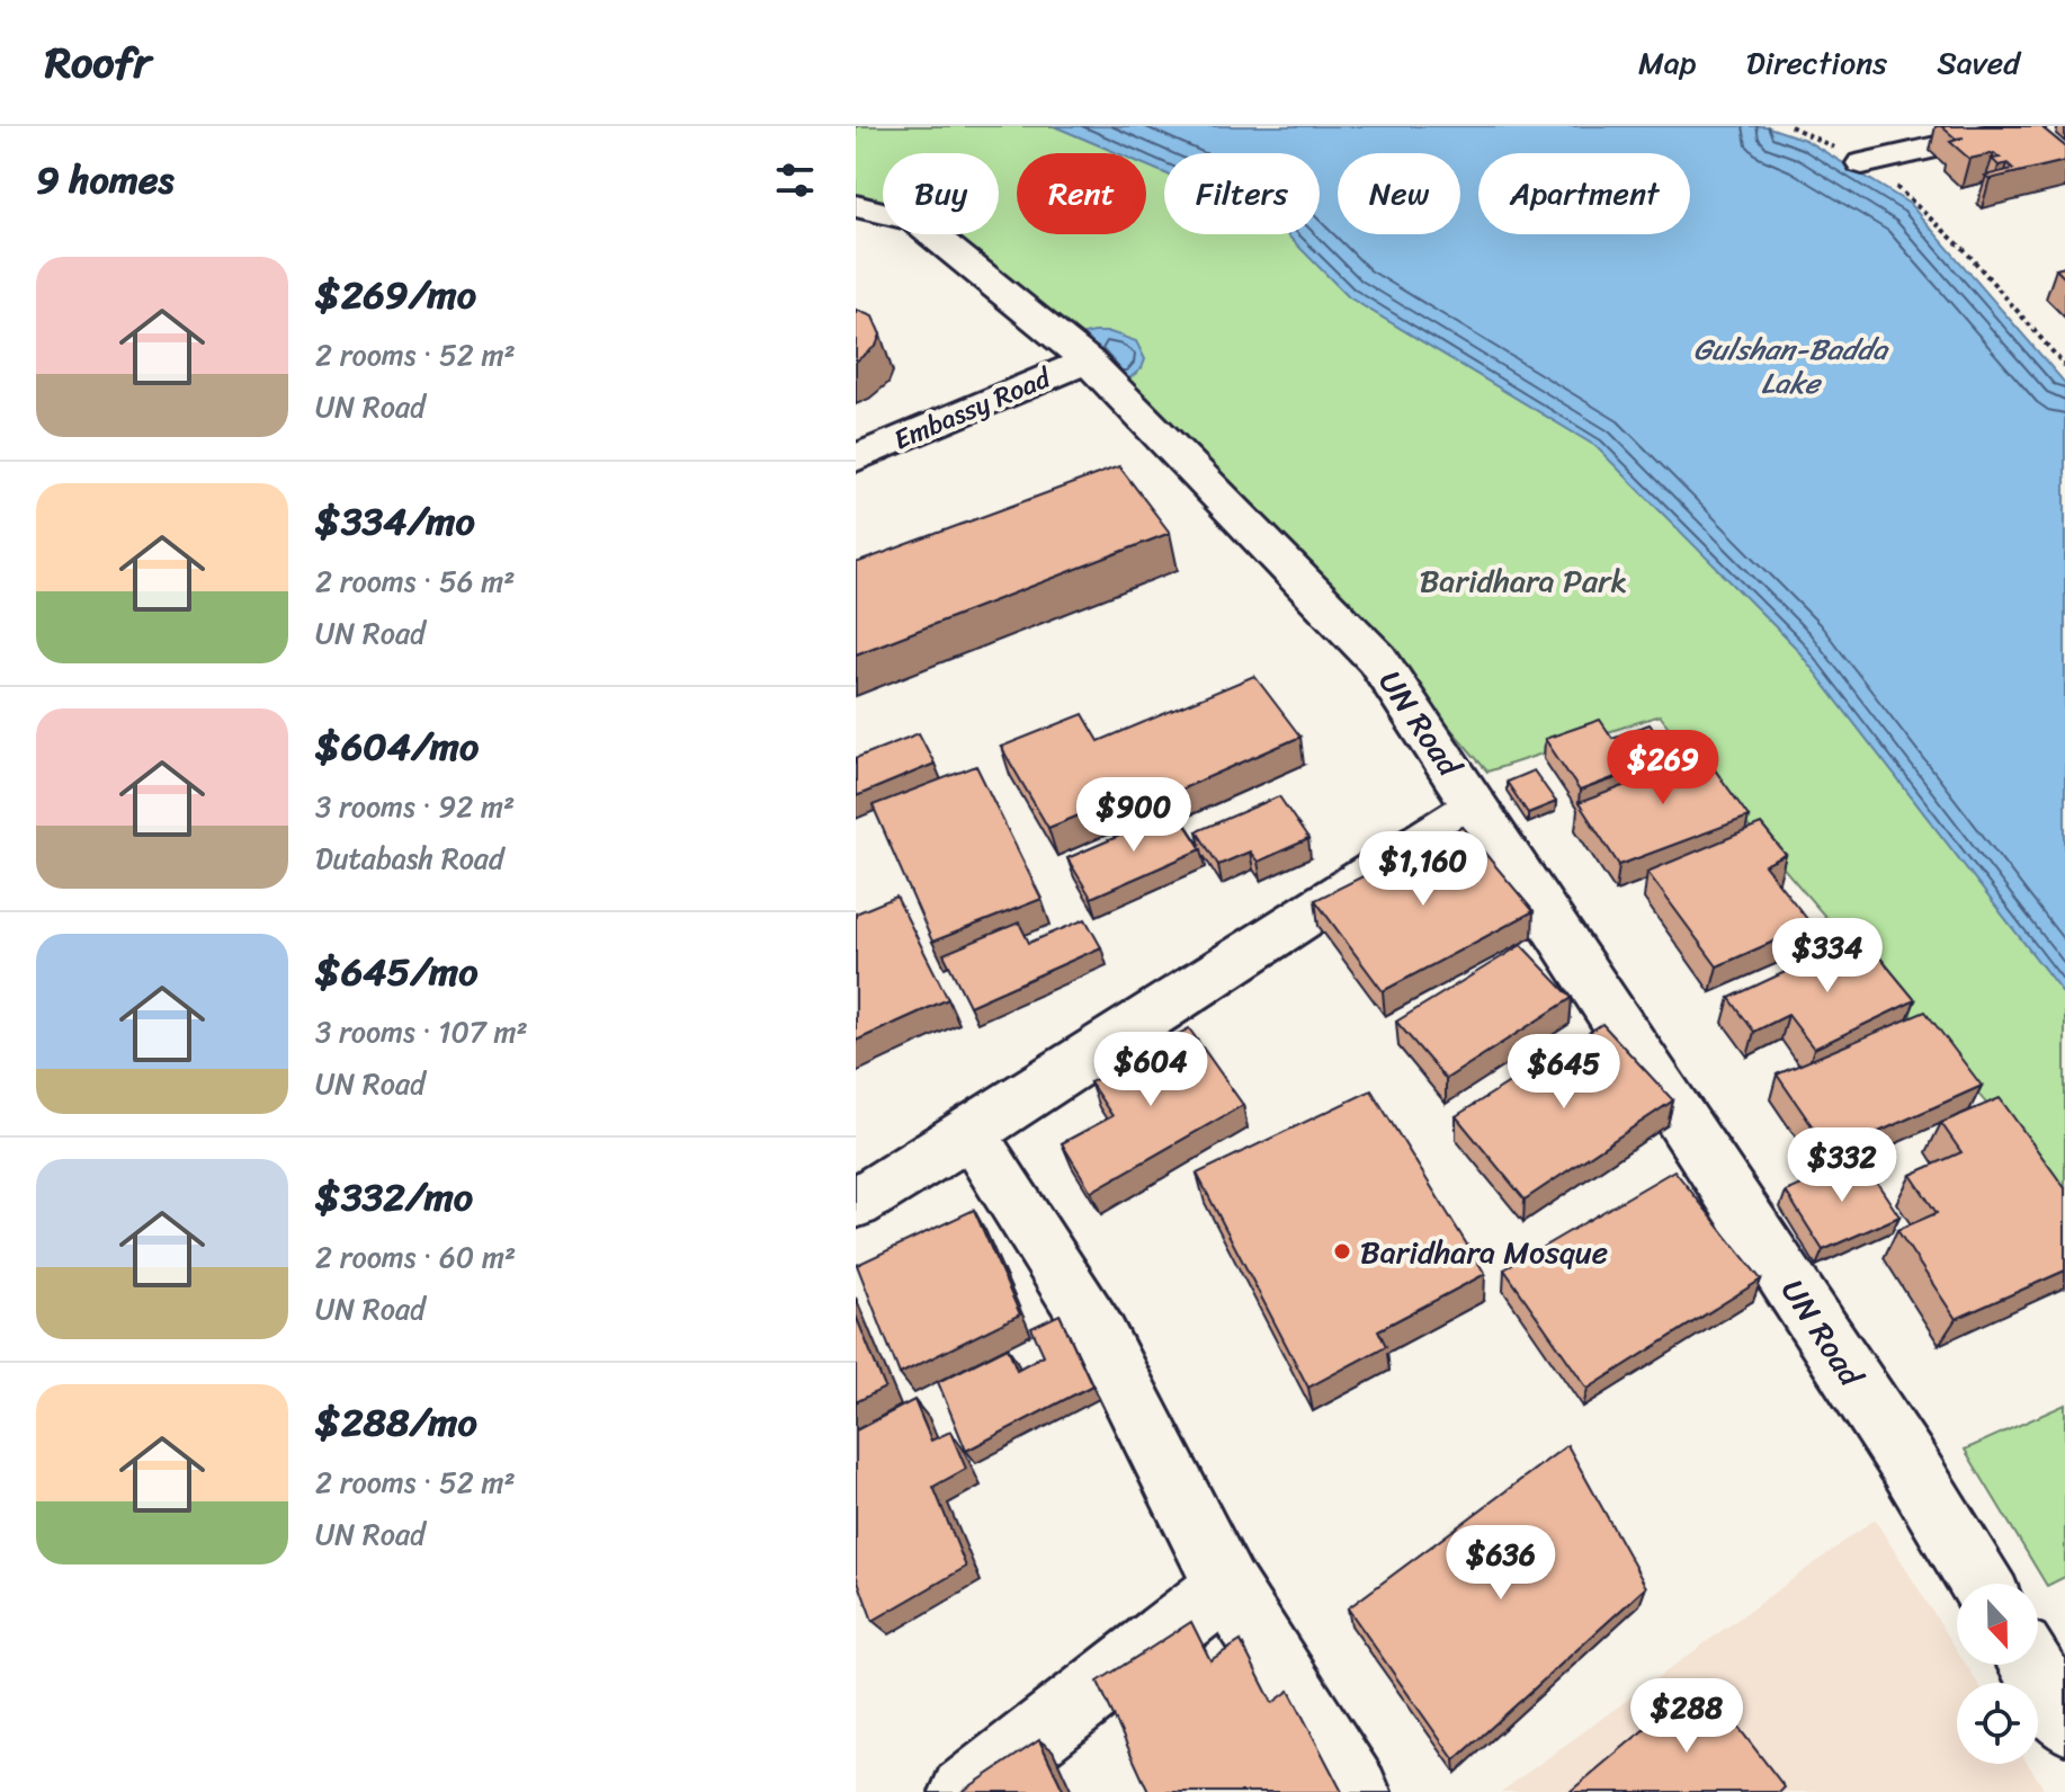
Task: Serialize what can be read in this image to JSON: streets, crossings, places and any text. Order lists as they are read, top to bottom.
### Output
{
  "streets": {
    "street": ["Embassy Road", "UN Road"]
  },
  "crossings": [
    ["Embassy Road", "UN Road"]
  ],
  "water": ["Gulshan-Badda Lake"],
  "parks": ["Baridhara Park"],
  "places": ["Baridhara Mosque"],
  "north": "bottom",
  "page": {
    "header": "Roofr",
    "nav": ["Map", "Directions", "Saved"],
    "heading": "9 homes",
    "chip": [
      "Buy",
      "Rent",
      "Filters",
      "New",
      "Apartment"
    ],
    "list": [
      {
        "name": "$269/mo",
        "note": "2 rooms · 52 m² · UN Road"
      },
      {
        "name": "$334/mo",
        "note": "2 rooms · 56 m² · UN Road"
      },
      {
        "name": "$604/mo",
        "note": "3 rooms · 92 m² · Dutabash Road"
      },
      {
        "name": "$645/mo",
        "note": "3 rooms · 107 m² · UN Road"
      },
      {
        "name": "$332/mo",
        "note": "2 rooms · 60 m² · UN Road"
      },
      {
        "name": "$288/mo",
        "note": "2 rooms · 52 m² · UN Road"
      }
    ],
    "price": [
      "$269",
      "$900",
      "$1,160",
      "$334",
      "$604",
      "$645",
      "$332",
      "$636",
      "$288"
    ]
  }
}
